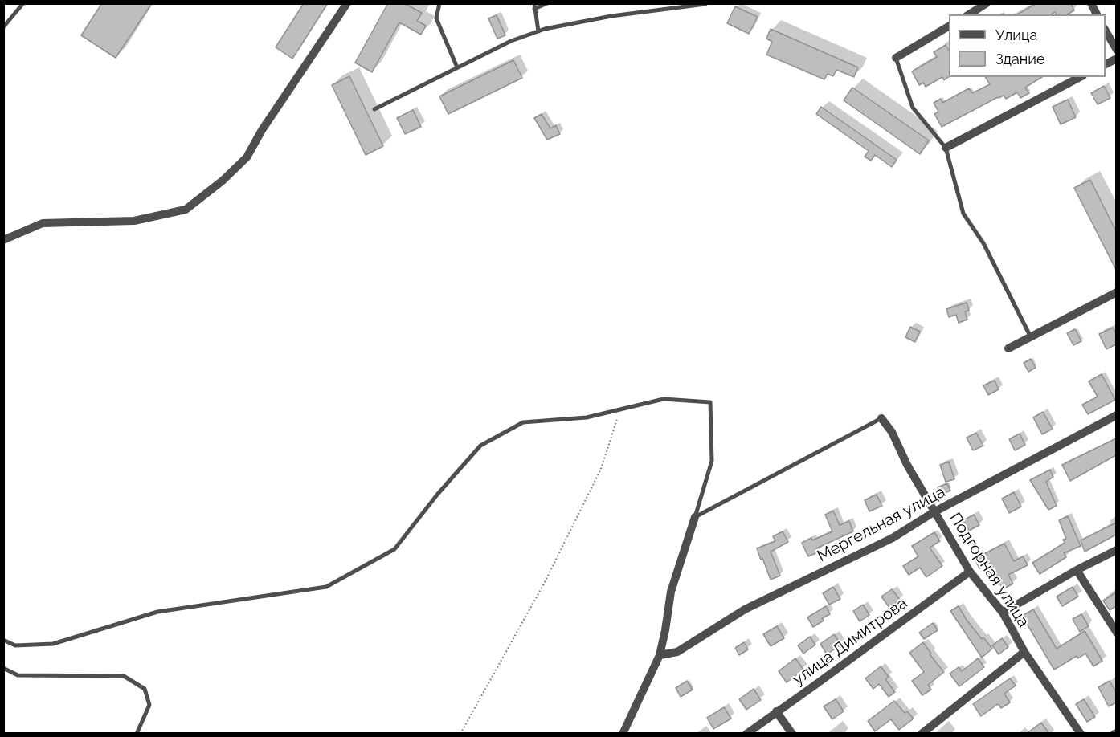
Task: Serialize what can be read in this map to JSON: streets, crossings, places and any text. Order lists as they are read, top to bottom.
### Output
{
  "streets": {
    "street": ["Мергельная улица", "Подгорная улица", "улица Димитрова"]
  },
  "crossings": [
    ["Мергельная улица", "Подгорная улица"],
    ["Подгорная улица", "улица Димитрова"]
  ],
  "legend": ["Улица", "Здание"]
}
